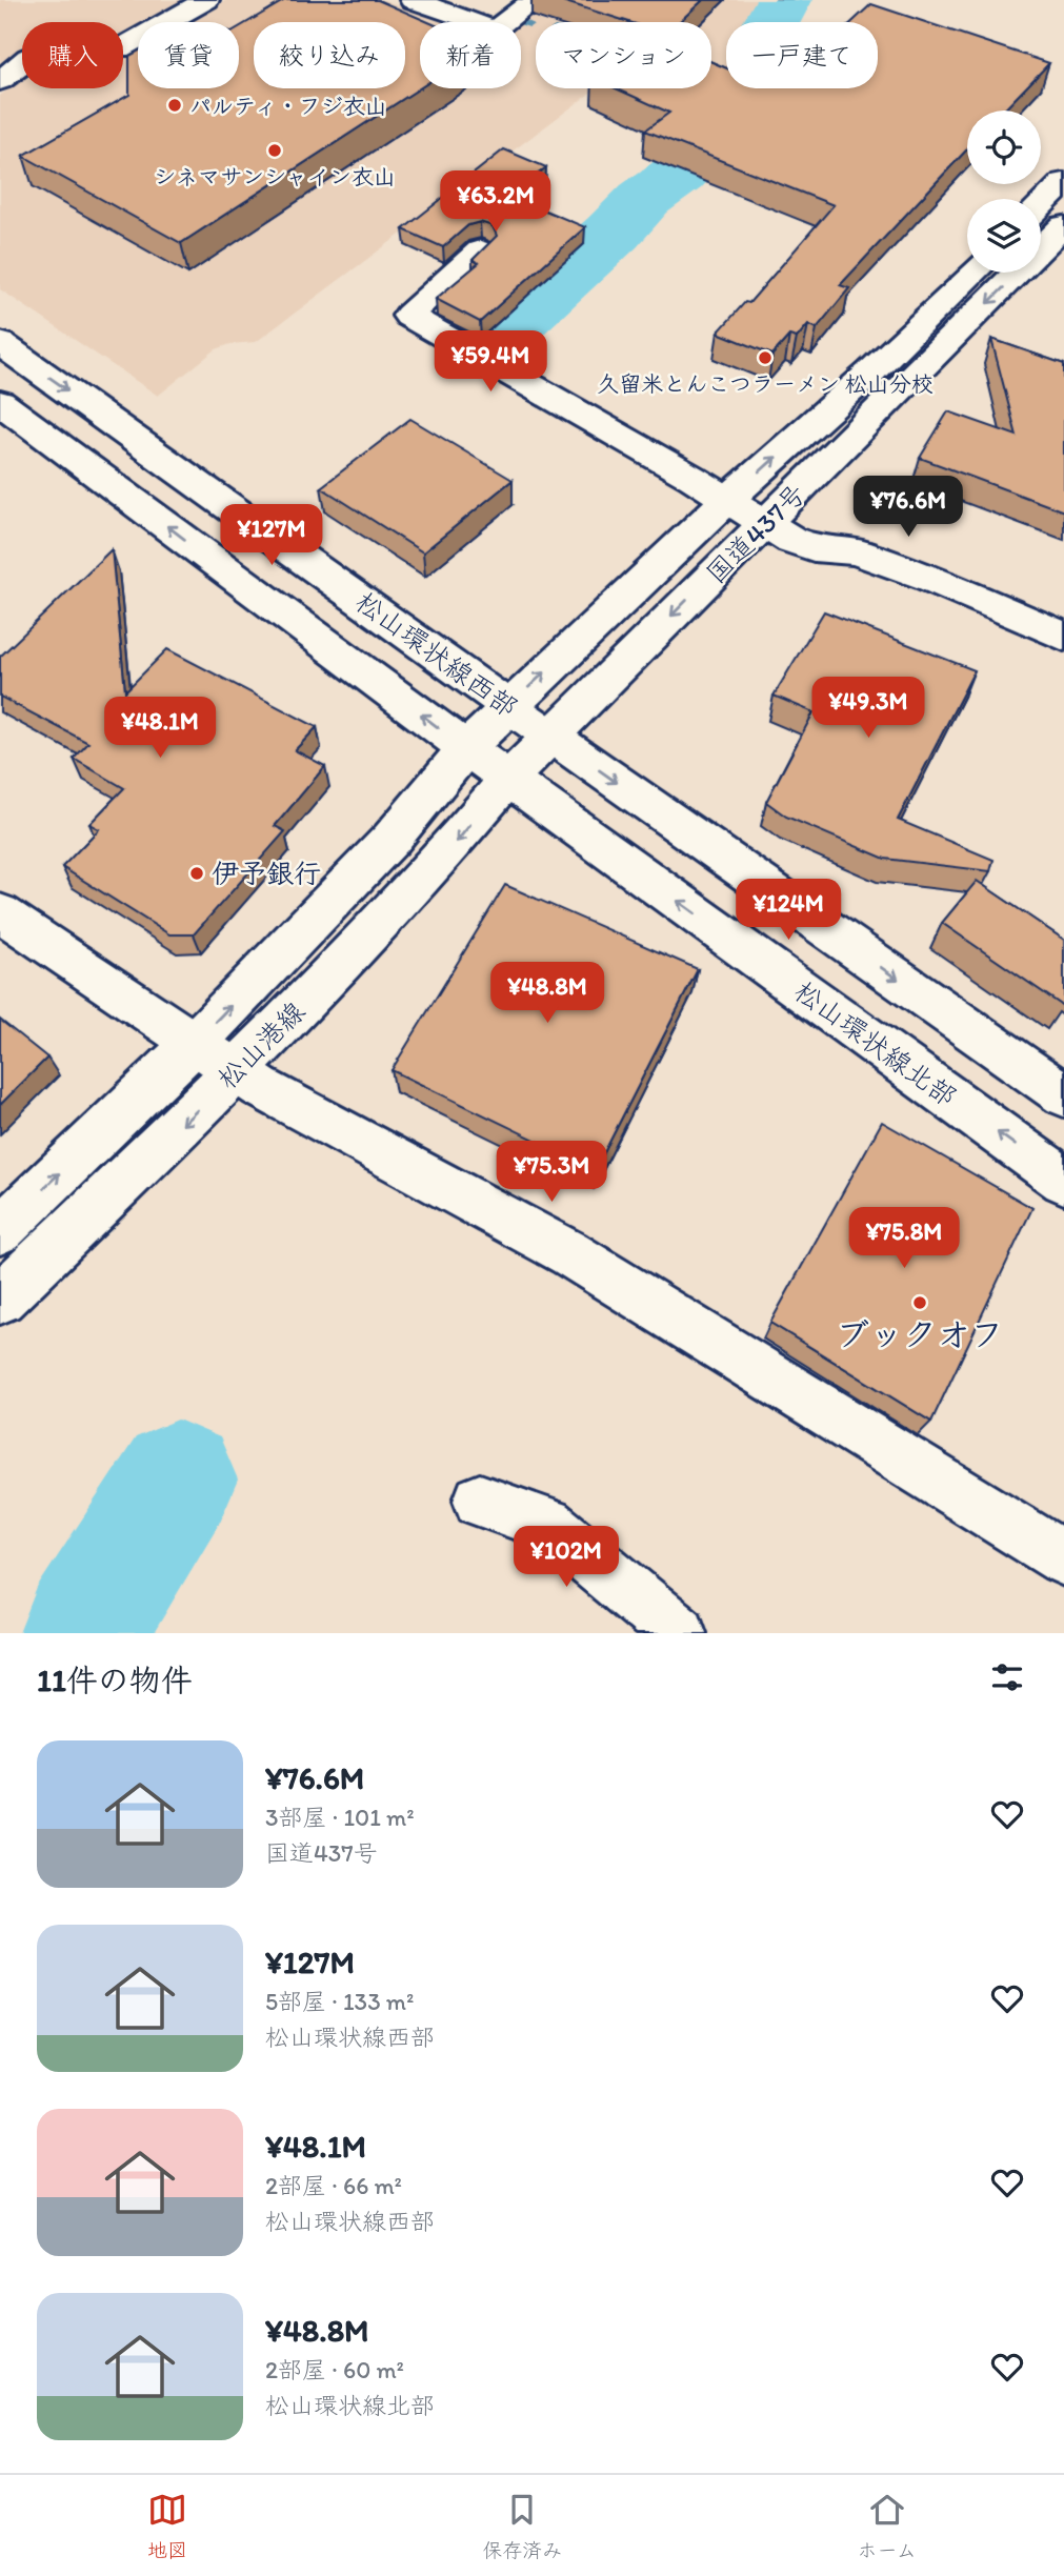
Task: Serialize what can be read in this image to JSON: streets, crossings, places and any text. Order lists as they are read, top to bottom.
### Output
{
  "streets": {
    "main road": [
      "国道437号",
      "松山環状線西部",
      "松山環状線北部",
      "松山港線"
    ]
  },
  "crossings": [
    ["国道437号", "松山環状線西部"],
    ["国道437号", "松山環状線北部"],
    ["国道437号", "松山港線"],
    ["松山環状線西部", "松山環状線北部"],
    ["松山環状線西部", "松山港線"],
    ["松山環状線北部", "松山港線"]
  ],
  "places": [
    "パルティ・フジ衣山",
    "シネマサンシャイン衣山",
    "久留米とんこつラーメン 松山分校",
    "伊予銀行",
    "ブックオフ"
  ],
  "page": {
    "chip": [
      "購入",
      "賃貸",
      "絞り込み",
      "新着",
      "マンション",
      "一戸建て"
    ],
    "price": [
      "¥63.2M",
      "¥59.4M",
      "¥76.6M",
      "¥127M",
      "¥49.3M",
      "¥48.1M",
      "¥124M",
      "¥48.8M",
      "¥75.3M",
      "¥75.8M",
      "¥102M"
    ],
    "heading": "11件の物件",
    "list": [
      {
        "name": "¥76.6M",
        "note": "3部屋 · 101 m² · 国道437号"
      },
      {
        "name": "¥127M",
        "note": "5部屋 · 133 m² · 松山環状線西部"
      },
      {
        "name": "¥48.1M",
        "note": "2部屋 · 66 m² · 松山環状線西部"
      },
      {
        "name": "¥48.8M",
        "note": "2部屋 · 60 m² · 松山環状線北部"
      }
    ],
    "tabs": ["地図", "保存済み", "ホーム"]
  }
}
